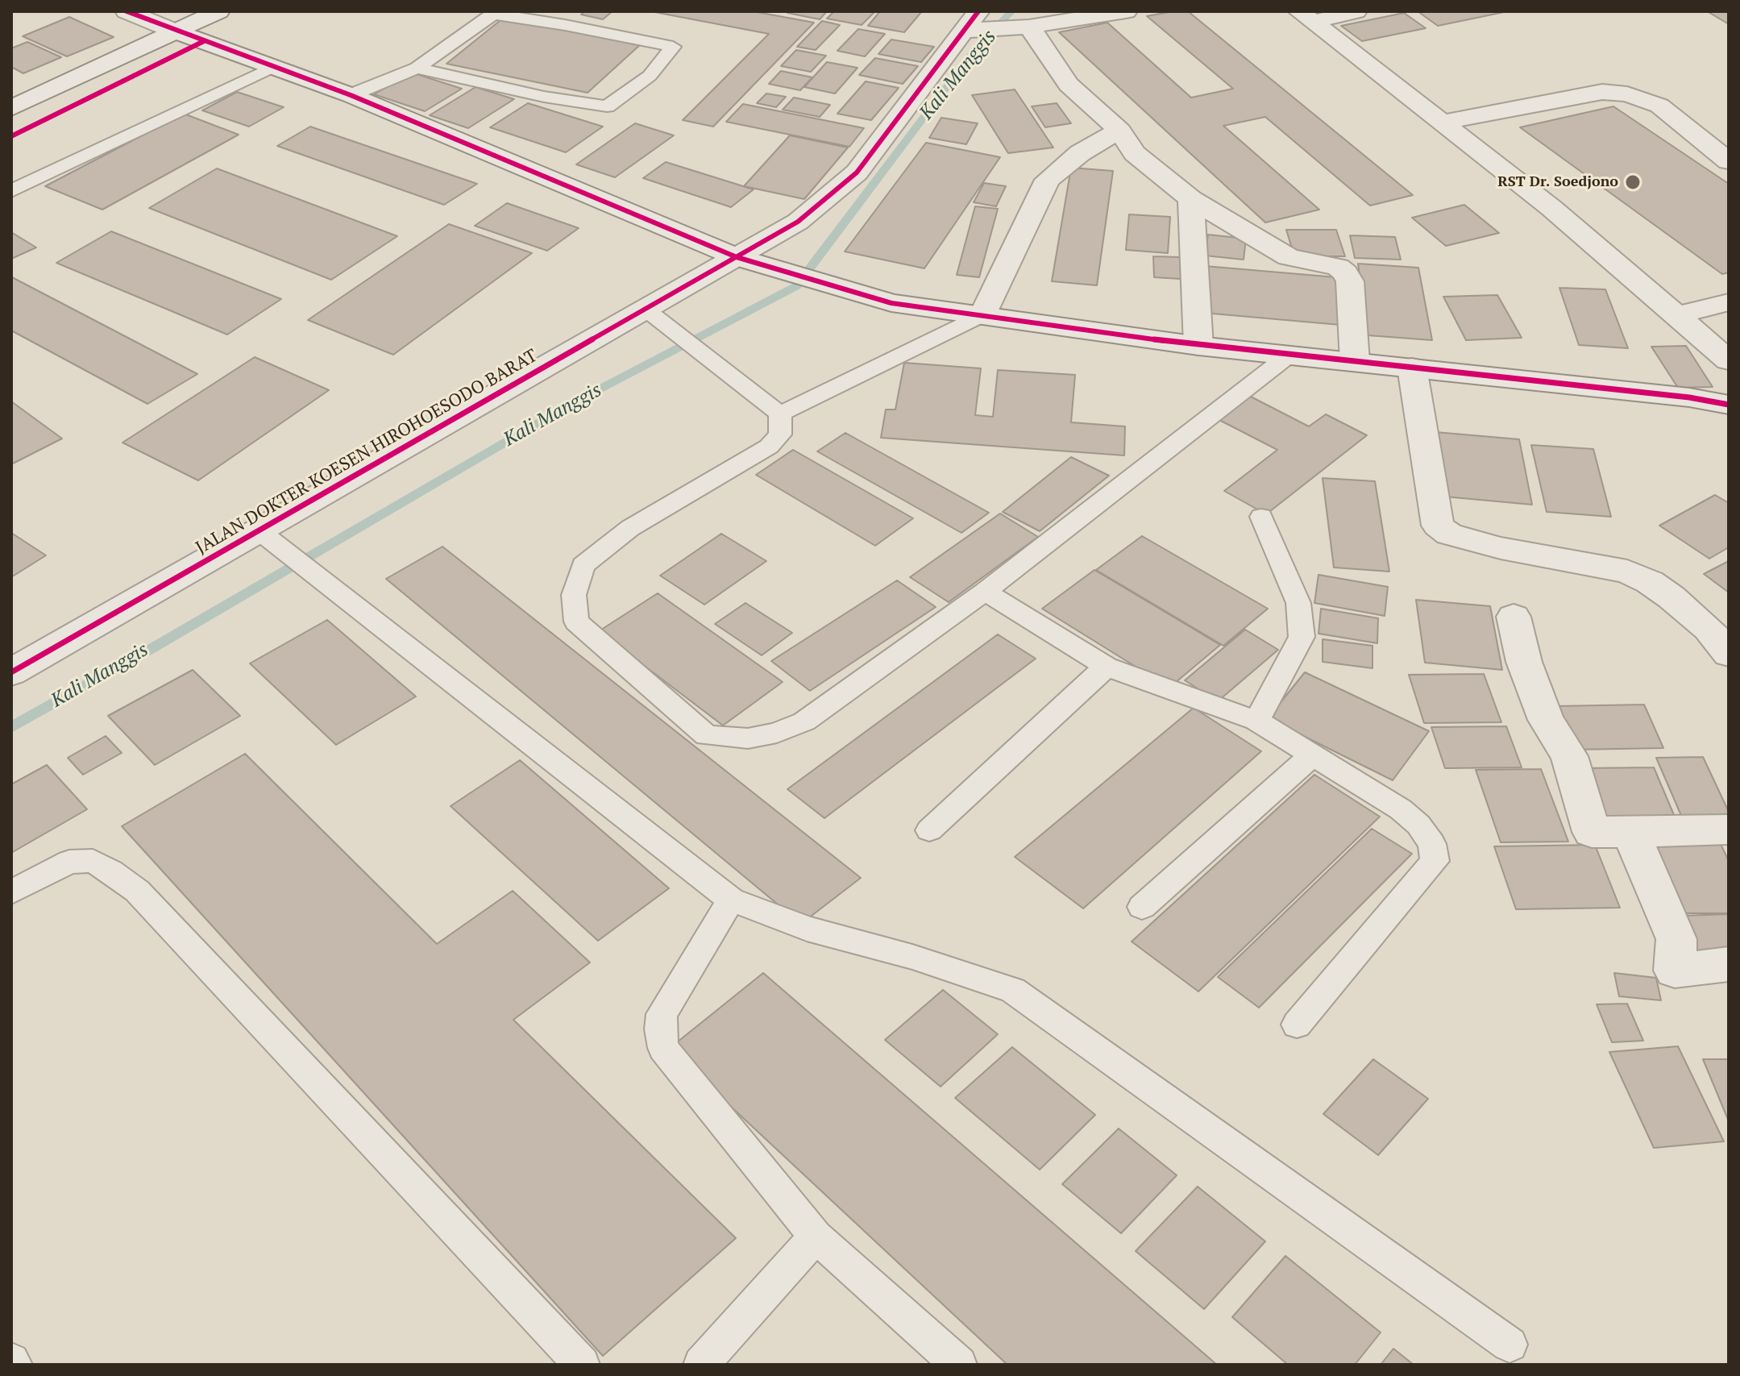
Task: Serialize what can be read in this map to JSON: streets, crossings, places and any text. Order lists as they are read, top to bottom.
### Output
{
  "streets": {
    "street": ["JALAN DOKTER KOESEN HIROHOESODO BARAT"]
  },
  "water": ["Kali Manggis"],
  "places": ["RST Dr. Soedjono"]
}
